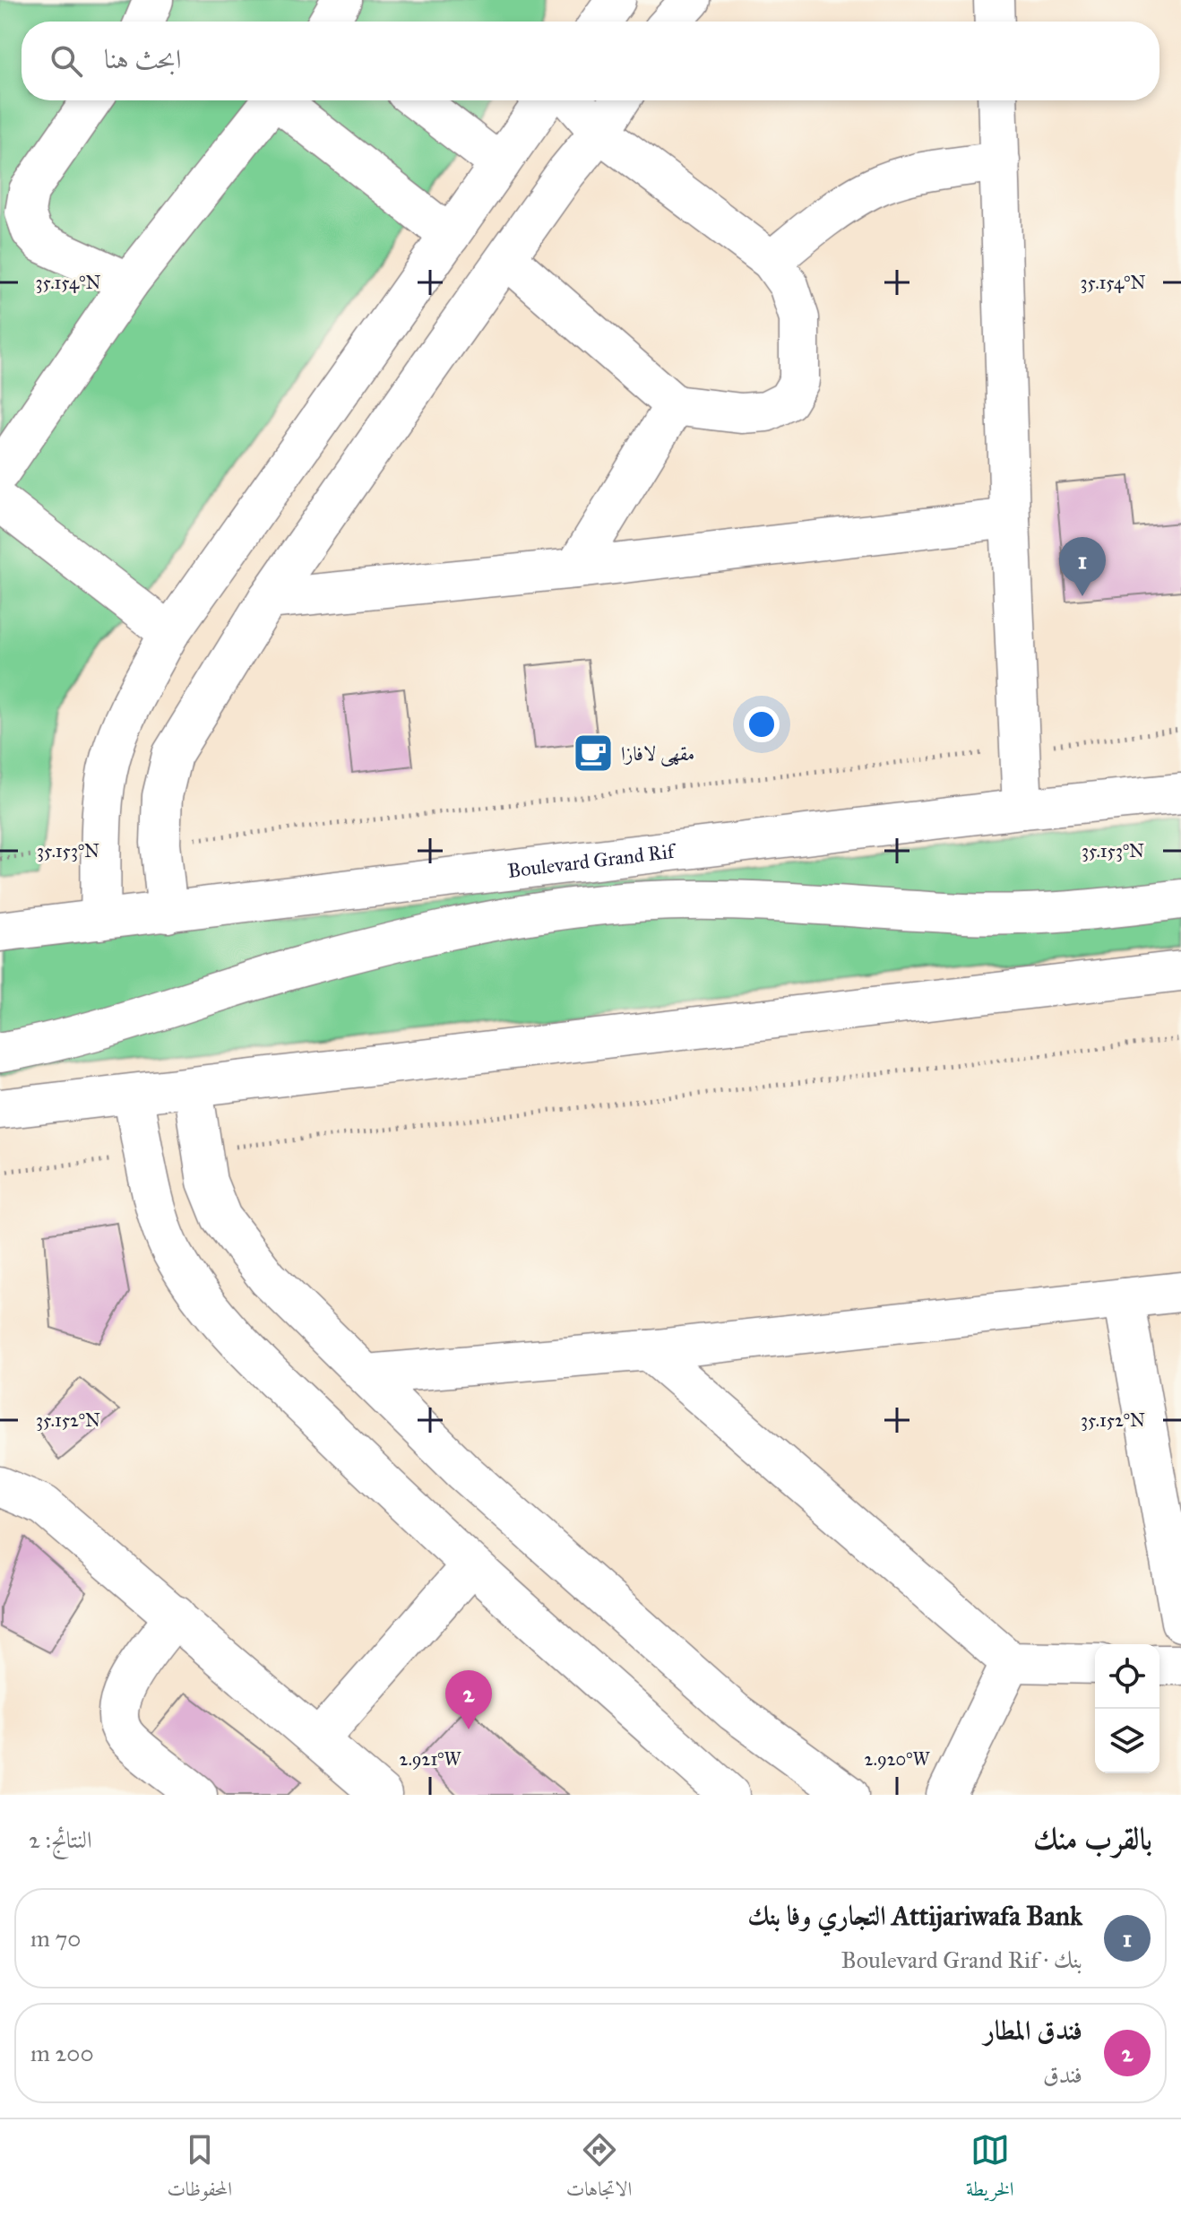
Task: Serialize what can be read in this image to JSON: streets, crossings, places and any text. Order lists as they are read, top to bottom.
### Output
{
  "streets": {
    "street": ["Boulevard Grand Rif"]
  },
  "places": {
    "cafe": ["مقهى لافازا"]
  },
  "page": {
    "search": "ابحث هنا",
    "pins": ["1", "2"],
    "heading": ["بالقرب منك", "النتائج: 2"],
    "list": [
      {
        "mark": "1",
        "name": "Attijariwafa Bank التجاري وفا بنك",
        "note": "بنك · Boulevard Grand Rif",
        "value": "70 m"
      },
      {
        "mark": "2",
        "name": "فندق المطار",
        "note": "فندق",
        "value": "200 m"
      }
    ],
    "nav": ["الخريطة", "الاتجاهات", "المحفوظات"]
  },
  "coordinates": [
    "35.154°N",
    "35.153°N",
    "35.152°N",
    "2.921°W",
    "2.920°W"
  ]
}
